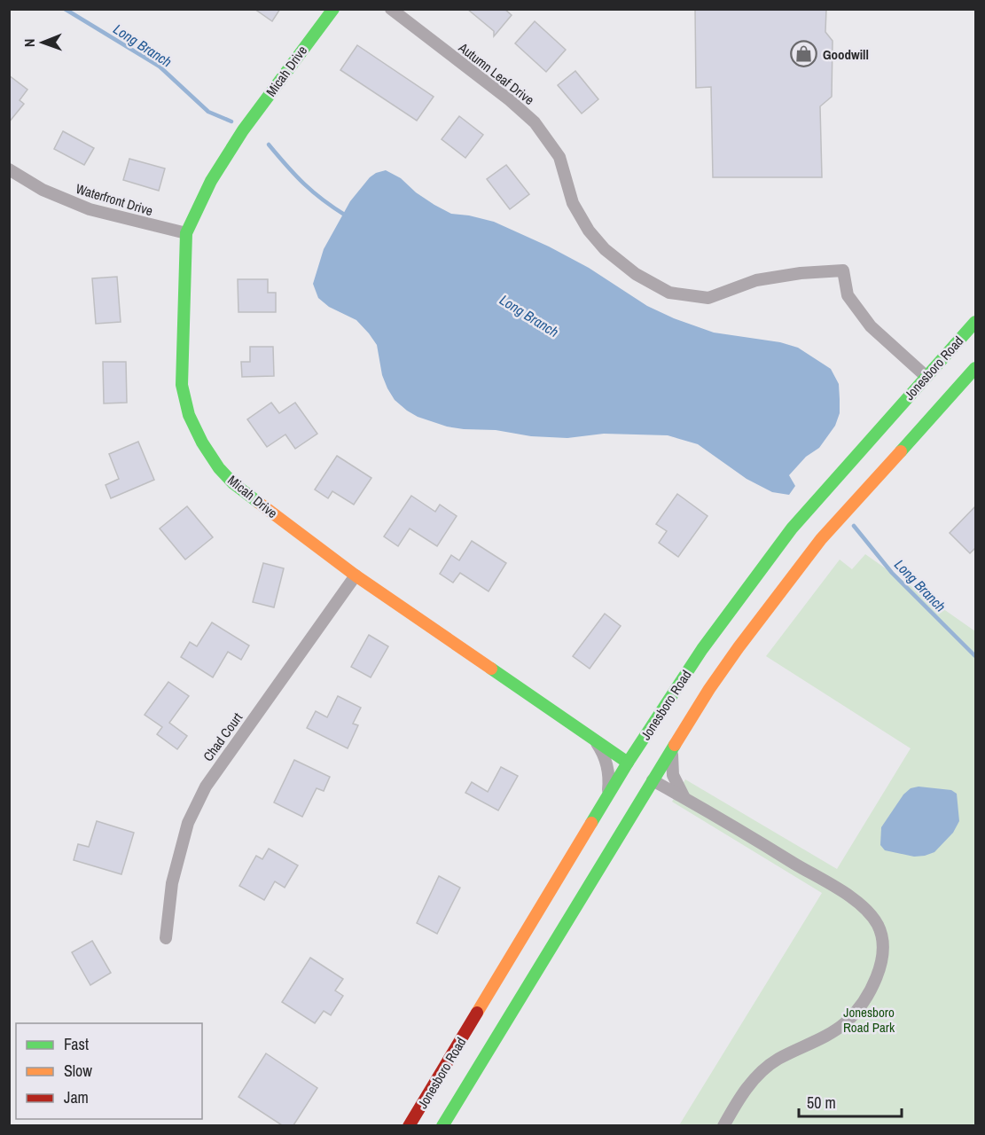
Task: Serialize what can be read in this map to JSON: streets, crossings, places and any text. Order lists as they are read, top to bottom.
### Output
{
  "streets": {
    "main road": ["Micah Drive", "Jonesboro Road"],
    "street": ["Autumn Leaf Drive", "Waterfront Drive", "Chad Court"]
  },
  "crossings": [
    ["Micah Drive", "Waterfront Drive"],
    ["Micah Drive", "Jonesboro Road"],
    ["Micah Drive", "Chad Court"],
    ["Autumn Leaf Drive", "Jonesboro Road"]
  ],
  "water": ["Long Branch"],
  "parks": ["Jonesboro Road Park"],
  "places": {
    "shop": ["Goodwill"]
  },
  "legend": ["Fast", "Slow", "Jam"],
  "scale_bar": "50 m",
  "north": "left"
}
